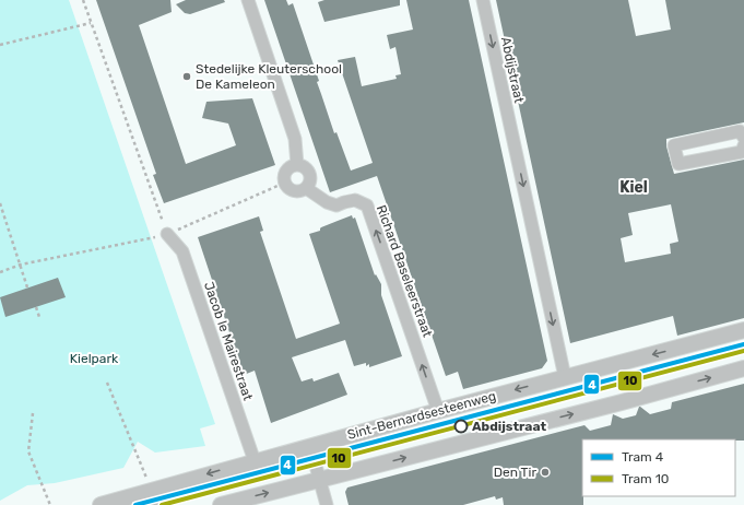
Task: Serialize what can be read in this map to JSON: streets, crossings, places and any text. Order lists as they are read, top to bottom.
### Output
{
  "streets": {
    "street": [
      "Abdijstraat",
      "Richard Baseleerstraat",
      "Jacob le Mairestraat",
      "Sint-Bernardsesteenweg"
    ]
  },
  "crossings": [
    ["Abdijstraat", "Sint-Bernardsesteenweg"],
    ["Richard Baseleerstraat", "Sint-Bernardsesteenweg"],
    ["Jacob le Mairestraat", "Sint-Bernardsesteenweg"]
  ],
  "one_way": ["Abdijstraat", "Richard Baseleerstraat"],
  "districts": ["Kiel"],
  "parks": ["Kielpark"],
  "places": ["Stedelijke Kleuterschool De Kameleon", "Abdijstraat", "Den Tir"],
  "lines": ["tram line 4", "tram line 10"],
  "legend": ["Tram 4", "Tram 10"]
}
